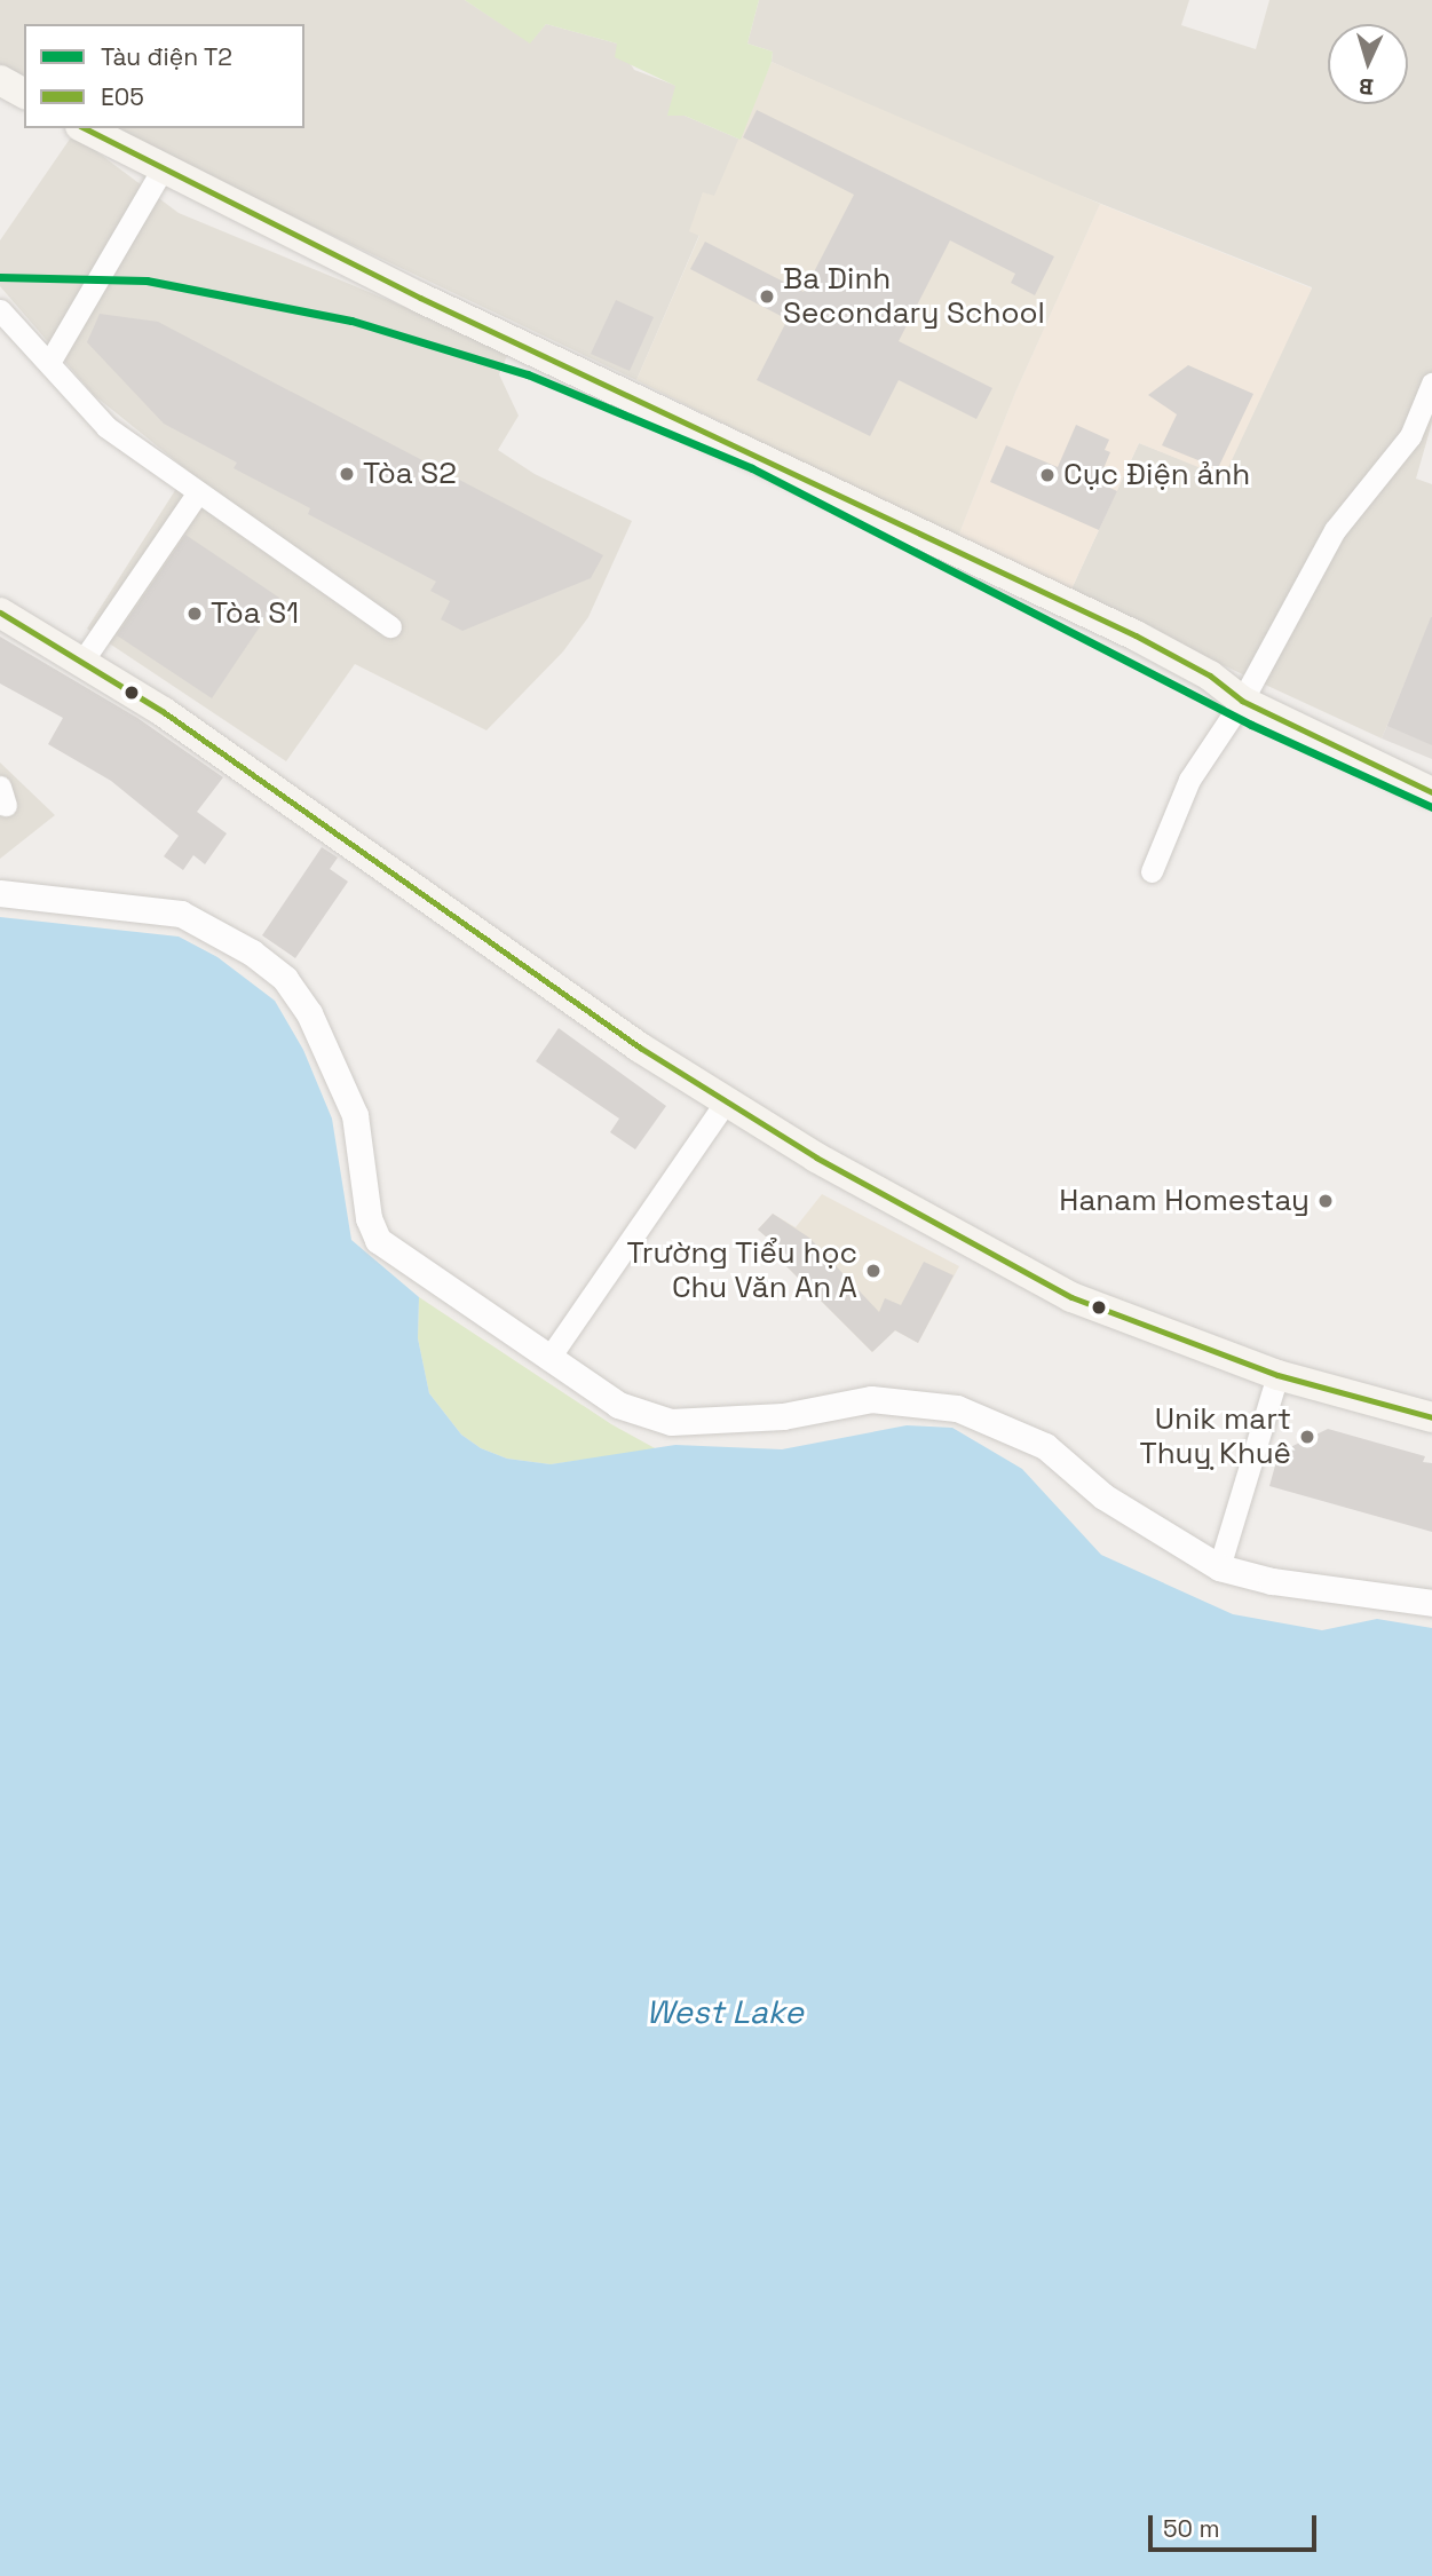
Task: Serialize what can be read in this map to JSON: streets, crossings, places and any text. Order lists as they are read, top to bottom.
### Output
{
  "water": ["West Lake"],
  "places": [
    "Ba Dinh Secondary School",
    "Tòa S2",
    "Cục Điện ảnh",
    "Tòa S1",
    "Hanam Homestay",
    "Trường Tiểu học Chu Văn An A",
    "Unik mart Thuỵ Khuê"
  ],
  "lines": ["transit line E05", "metro line T2"],
  "legend": ["Tàu điện T2", "E05"],
  "scale_bar": "50 m",
  "north": "bottom"
}
